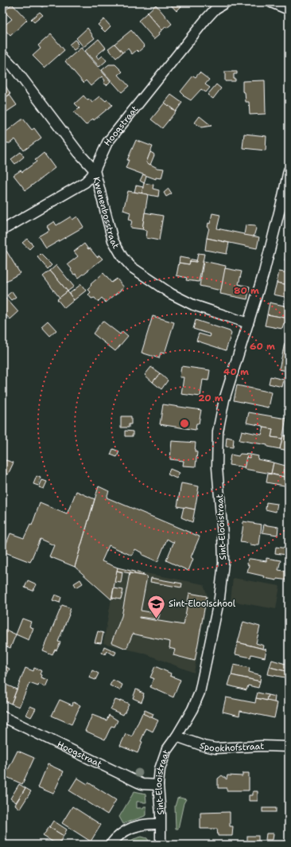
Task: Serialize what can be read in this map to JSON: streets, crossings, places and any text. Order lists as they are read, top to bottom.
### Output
{
  "streets": {
    "street": [
      "Hoogstraat",
      "Kwenenbosstraat",
      "Sint-Elooistraat",
      "Spookhofstraat"
    ]
  },
  "crossings": [
    ["Hoogstraat", "Kwenenbosstraat"],
    ["Hoogstraat", "Sint-Elooistraat"],
    ["Kwenenbosstraat", "Sint-Elooistraat"],
    ["Sint-Elooistraat", "Spookhofstraat"]
  ],
  "places": {
    "school or university": ["Sint-Elooischool"]
  },
  "rings": [
    "80 m",
    "60 m",
    "40 m",
    "20 m"
  ]
}
